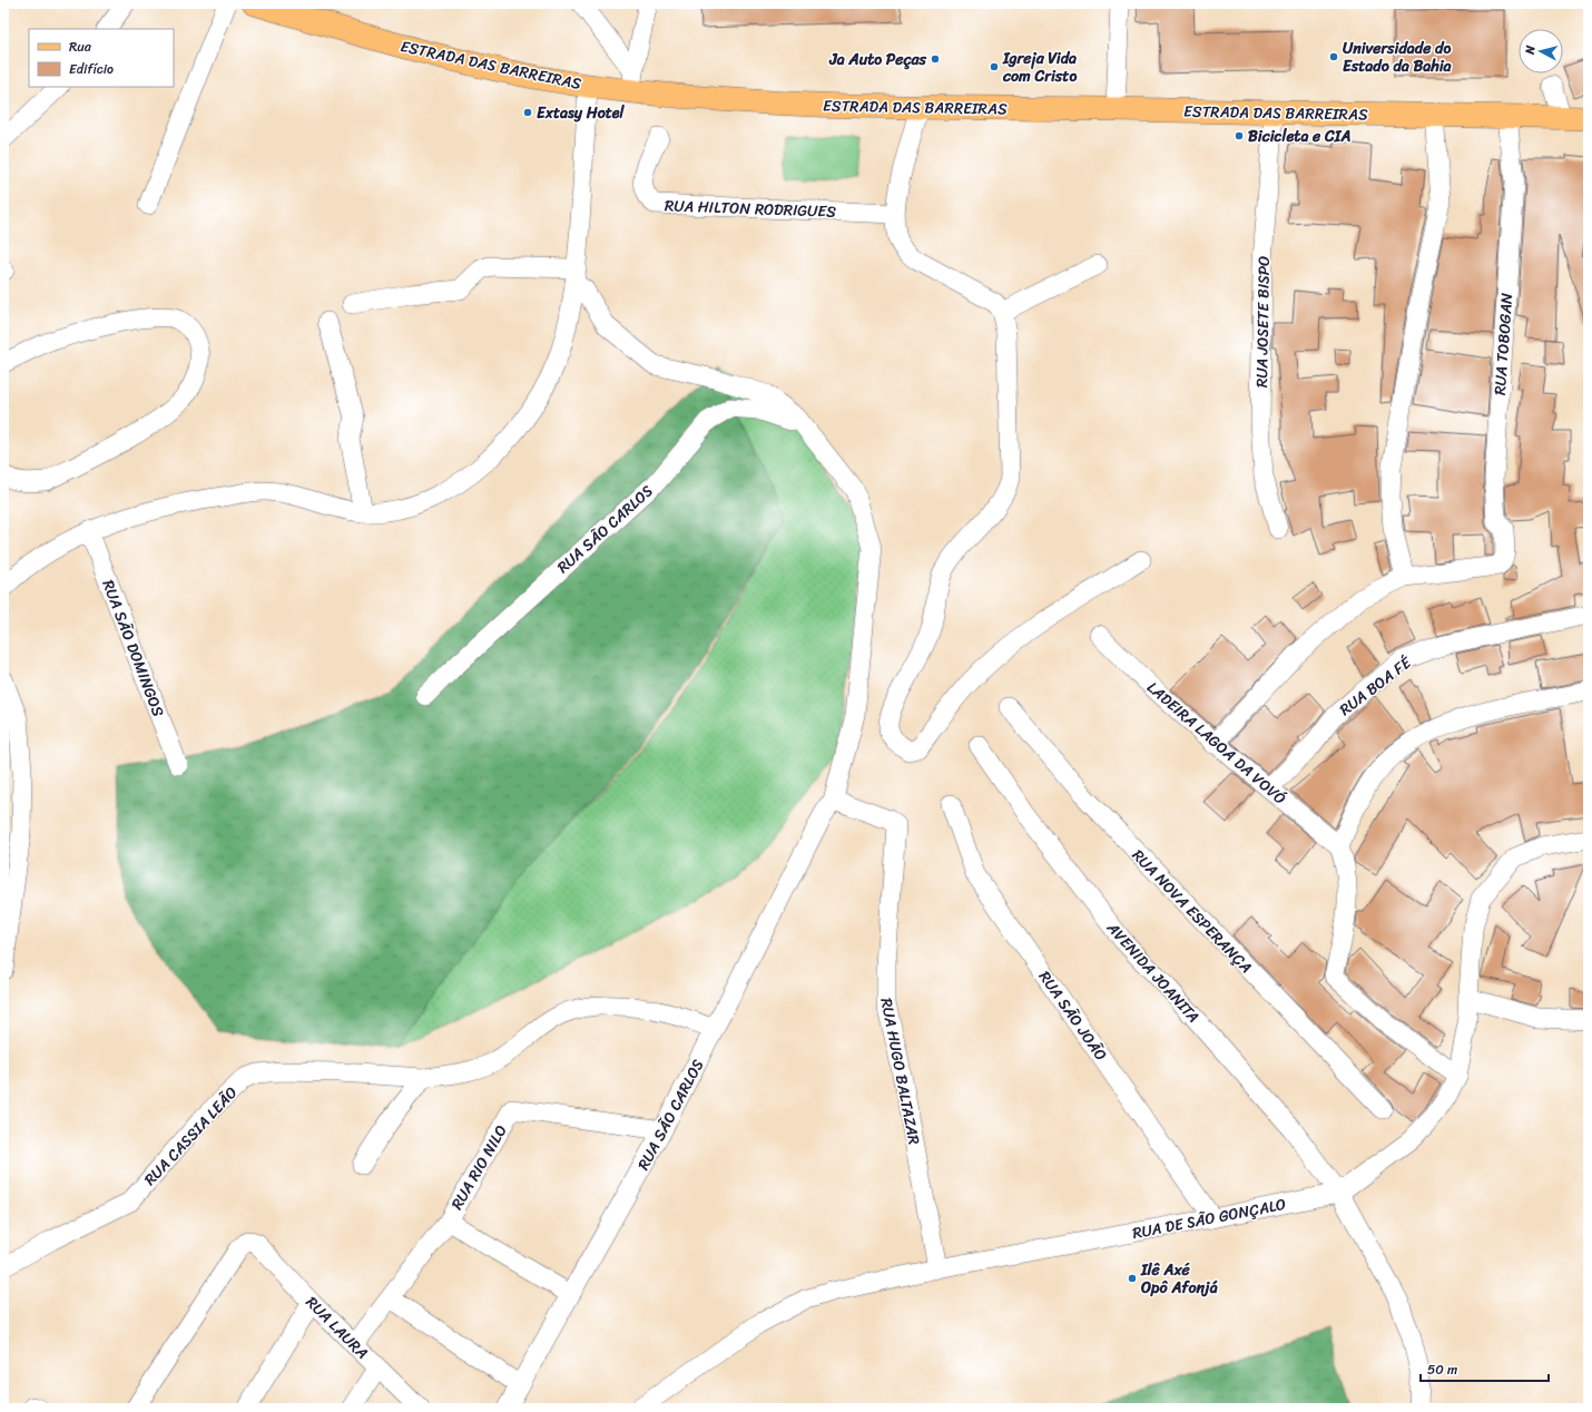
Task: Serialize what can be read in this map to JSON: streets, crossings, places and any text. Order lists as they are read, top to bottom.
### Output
{
  "streets": {
    "main road": ["ESTRADA DAS BARREIRAS"],
    "street": [
      "RUA HILTON RODRIGUES",
      "RUA JOSETE BISPO",
      "RUA TOBOGAN",
      "RUA SÃO CARLOS",
      "RUA SÃO DOMINGOS",
      "RUA BOA FÉ",
      "LADEIRA LAGOA DA VOVÓ",
      "RUA NOVA ESPERANÇA",
      "AVENIDA JOANITA",
      "RUA SÃO JOÃO",
      "RUA HUGO BALTAZAR",
      "RUA CASSIA LEÃO",
      "RUA RIO NILO",
      "RUA DE SÃO GONÇALO",
      "RUA LAURA"
    ]
  },
  "crossings": [
    ["ESTRADA DAS BARREIRAS", "RUA JOSETE BISPO"],
    ["ESTRADA DAS BARREIRAS", "RUA TOBOGAN"],
    ["RUA SÃO CARLOS", "RUA HUGO BALTAZAR"],
    ["RUA SÃO CARLOS", "RUA CASSIA LEÃO"],
    ["RUA SÃO CARLOS", "RUA RIO NILO"],
    ["RUA BOA FÉ", "LADEIRA LAGOA DA VOVÓ"],
    ["AVENIDA JOANITA", "RUA DE SÃO GONÇALO"],
    ["RUA SÃO JOÃO", "RUA DE SÃO GONÇALO"],
    ["RUA HUGO BALTAZAR", "RUA DE SÃO GONÇALO"],
    ["RUA RIO NILO", "RUA LAURA"]
  ],
  "places": [
    "Universidade do Estado da Bahia",
    "Ja Auto Peças",
    "Igreja Vida com Cristo",
    "Extasy Hotel",
    "Bicicleta e CIA",
    "Ilê Axé Opô Afonjá"
  ],
  "legend": ["Rua", "Edifício"],
  "scale_bar": "50 m",
  "north": "left"
}
